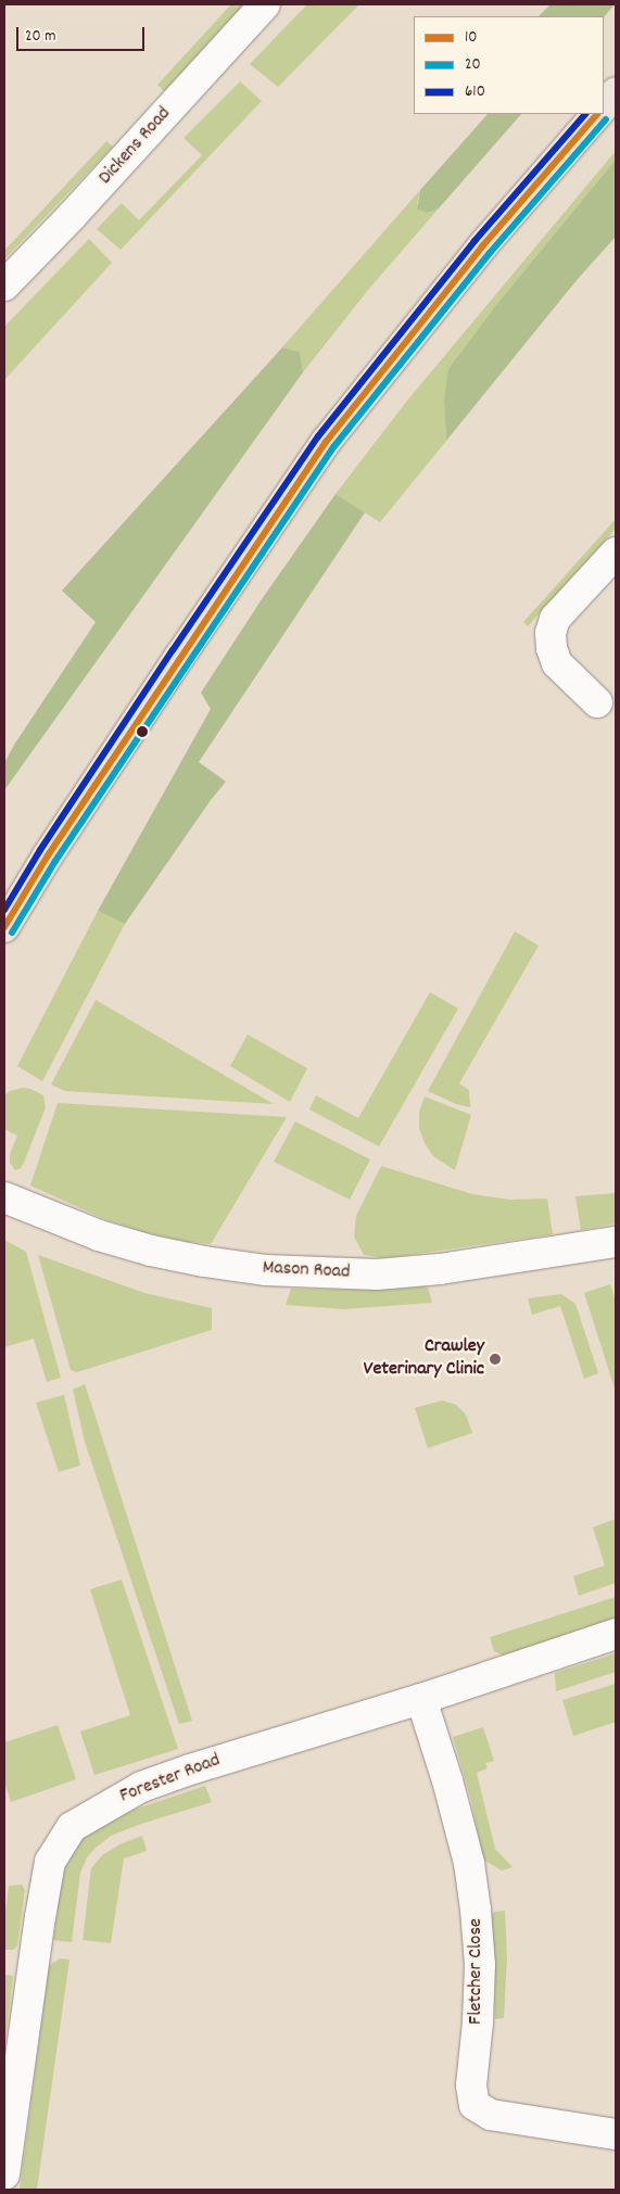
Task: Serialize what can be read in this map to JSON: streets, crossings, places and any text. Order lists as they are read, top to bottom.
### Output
{
  "streets": {
    "street": [
      "Dickens Road",
      "Mason Road",
      "Forester Road",
      "Fletcher Close"
    ]
  },
  "crossings": [
    ["Forester Road", "Fletcher Close"]
  ],
  "places": ["Crawley Veterinary Clinic"],
  "lines": ["transit line 10", "transit line 610", "transit line 20"],
  "legend": ["10", "20", "610"],
  "scale_bar": "20 m"
}
